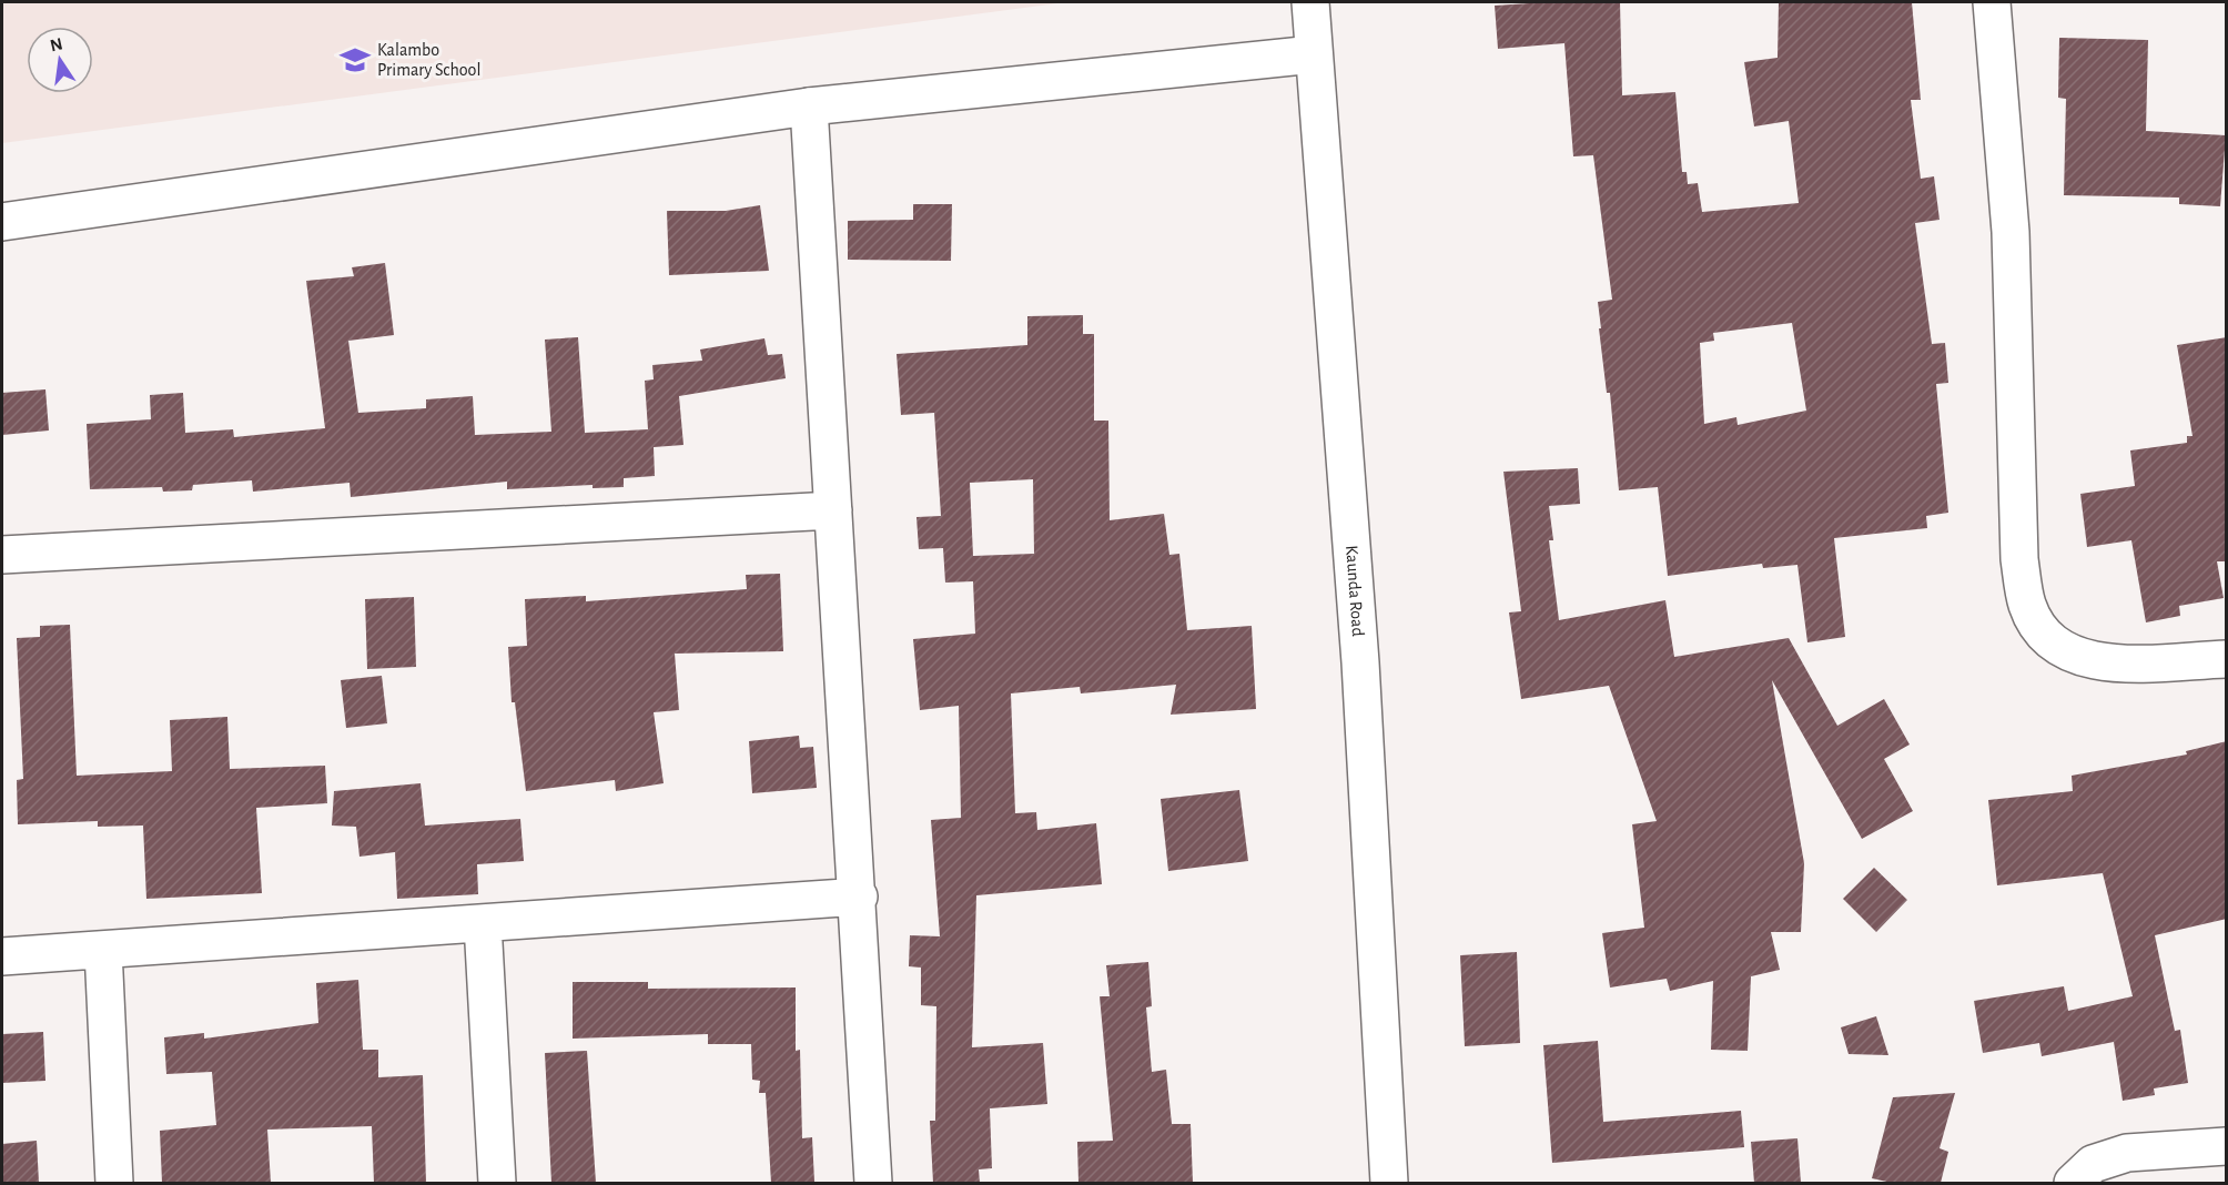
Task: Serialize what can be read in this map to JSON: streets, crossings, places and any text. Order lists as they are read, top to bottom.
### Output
{
  "streets": {
    "street": ["Kaunda Road"]
  },
  "places": {
    "school or university": ["Kalambo Primary School"]
  },
  "north": "top"
}
